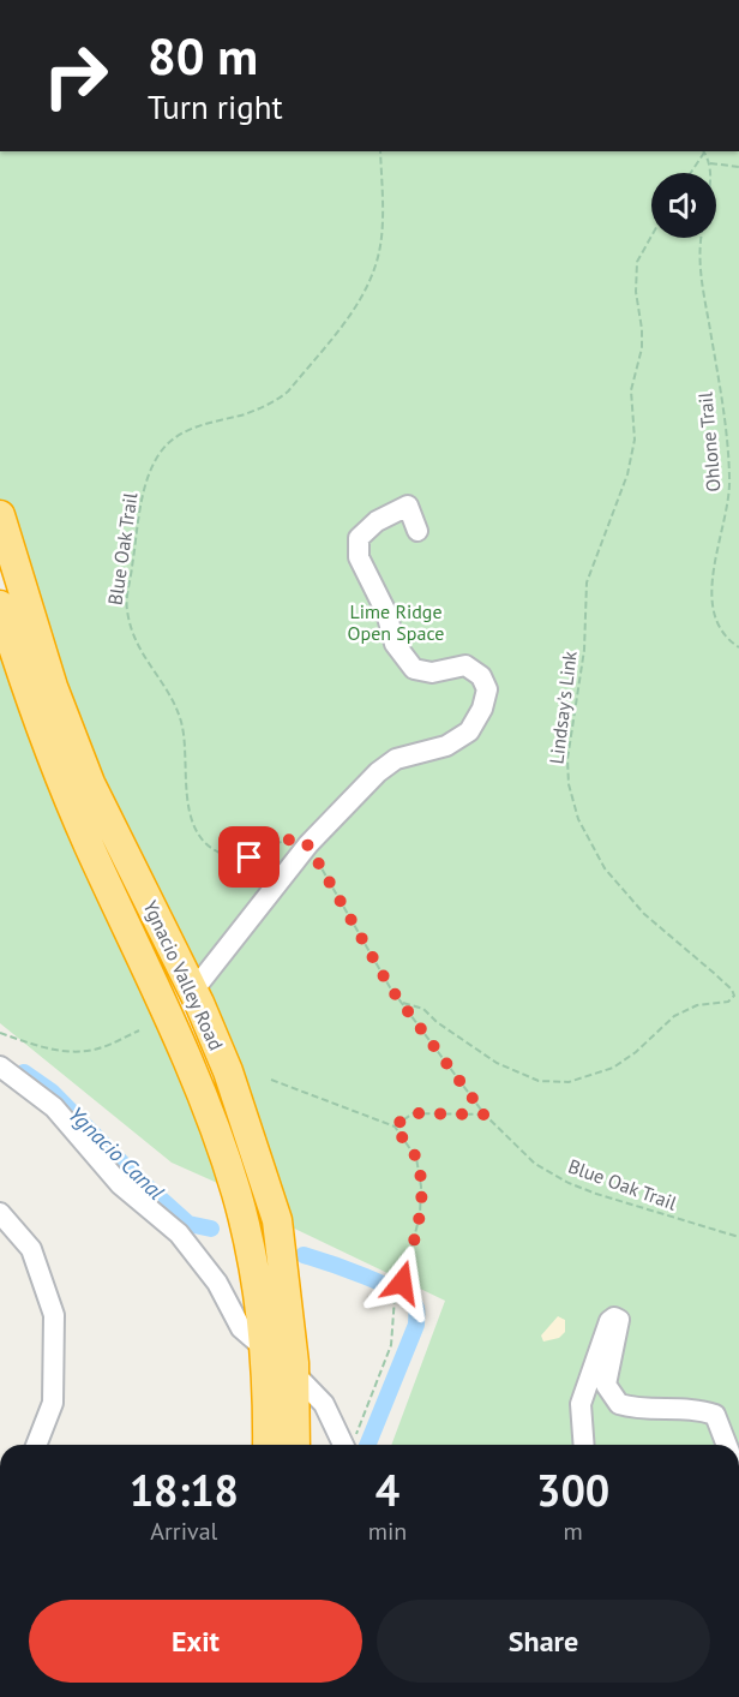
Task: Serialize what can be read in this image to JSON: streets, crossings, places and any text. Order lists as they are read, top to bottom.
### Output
{
  "streets": {
    "highway": ["Ygnacio Valley Road"],
    "path": ["Ohlone Trail", "Blue Oak Trail", "Lindsay's Link"]
  },
  "crossings": [
    ["Blue Oak Trail", "Lindsay's Link"]
  ],
  "water": ["Ygnacio Canal"],
  "parks": ["Lime Ridge Open Space"],
  "page": {
    "turn": ["80 m", "Turn right"],
    "eta": [
      "18:18",
      "Arrival",
      "4",
      "min",
      "300",
      "m"
    ],
    "buttons": ["Exit", "Share"]
  }
}
